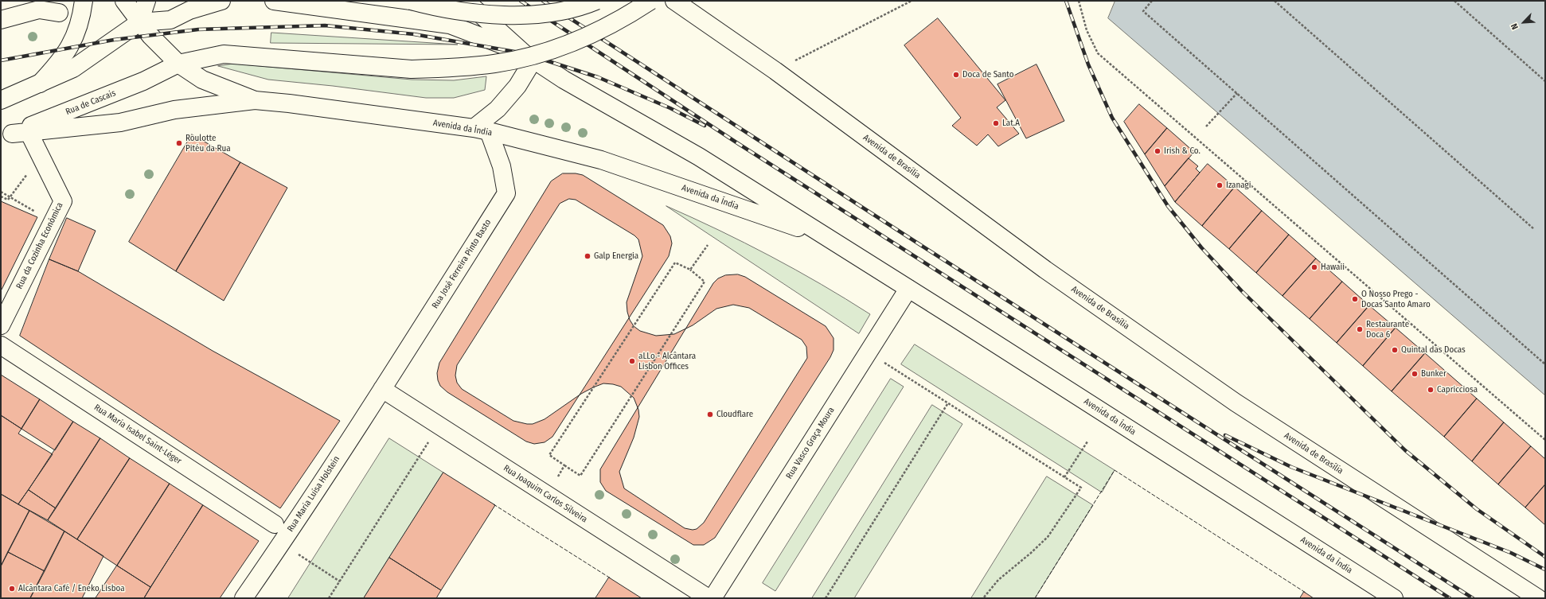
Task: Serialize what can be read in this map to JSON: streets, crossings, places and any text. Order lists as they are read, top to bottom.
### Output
{
  "streets": {
    "main road": [
      "Rua de Cascais",
      "Avenida da Índia",
      "Avenida de Brasília",
      "Rua da Cozinha Económica",
      "Rua José Ferreira Pinto Basto",
      "Rua Maria Isabel Saint-Léger",
      "Rua Vasco Graça Moura",
      "Rua Maria Luísa Holstein",
      "Rua Joaquim Carlos Silveira"
    ]
  },
  "crossings": [
    ["Rua de Cascais", "Avenida da Índia"],
    ["Avenida da Índia", "Rua José Ferreira Pinto Basto"],
    ["Avenida da Índia", "Rua Vasco Graça Moura"],
    ["Rua José Ferreira Pinto Basto", "Rua Maria Luísa Holstein"],
    ["Rua José Ferreira Pinto Basto", "Rua Joaquim Carlos Silveira"],
    ["Rua Maria Luísa Holstein", "Rua Joaquim Carlos Silveira"]
  ],
  "places": [
    "Doca de Santo",
    "Lat.A",
    "Roulotte Pitéu da Rua",
    "Irish & Co.",
    "Izanagi",
    "Galp Energia",
    "Hawaii",
    "O Nosso Prego - Docas Santo Amaro",
    "Restaurante Doca 6",
    "Quintal das Docas",
    "aLLo - Alcântara Lisbon Offices",
    "Bunker",
    "Capricciosa",
    "Cloudflare",
    "Alcântara Café / Eneko Lisboa"
  ],
  "north": "bottom left"
}
